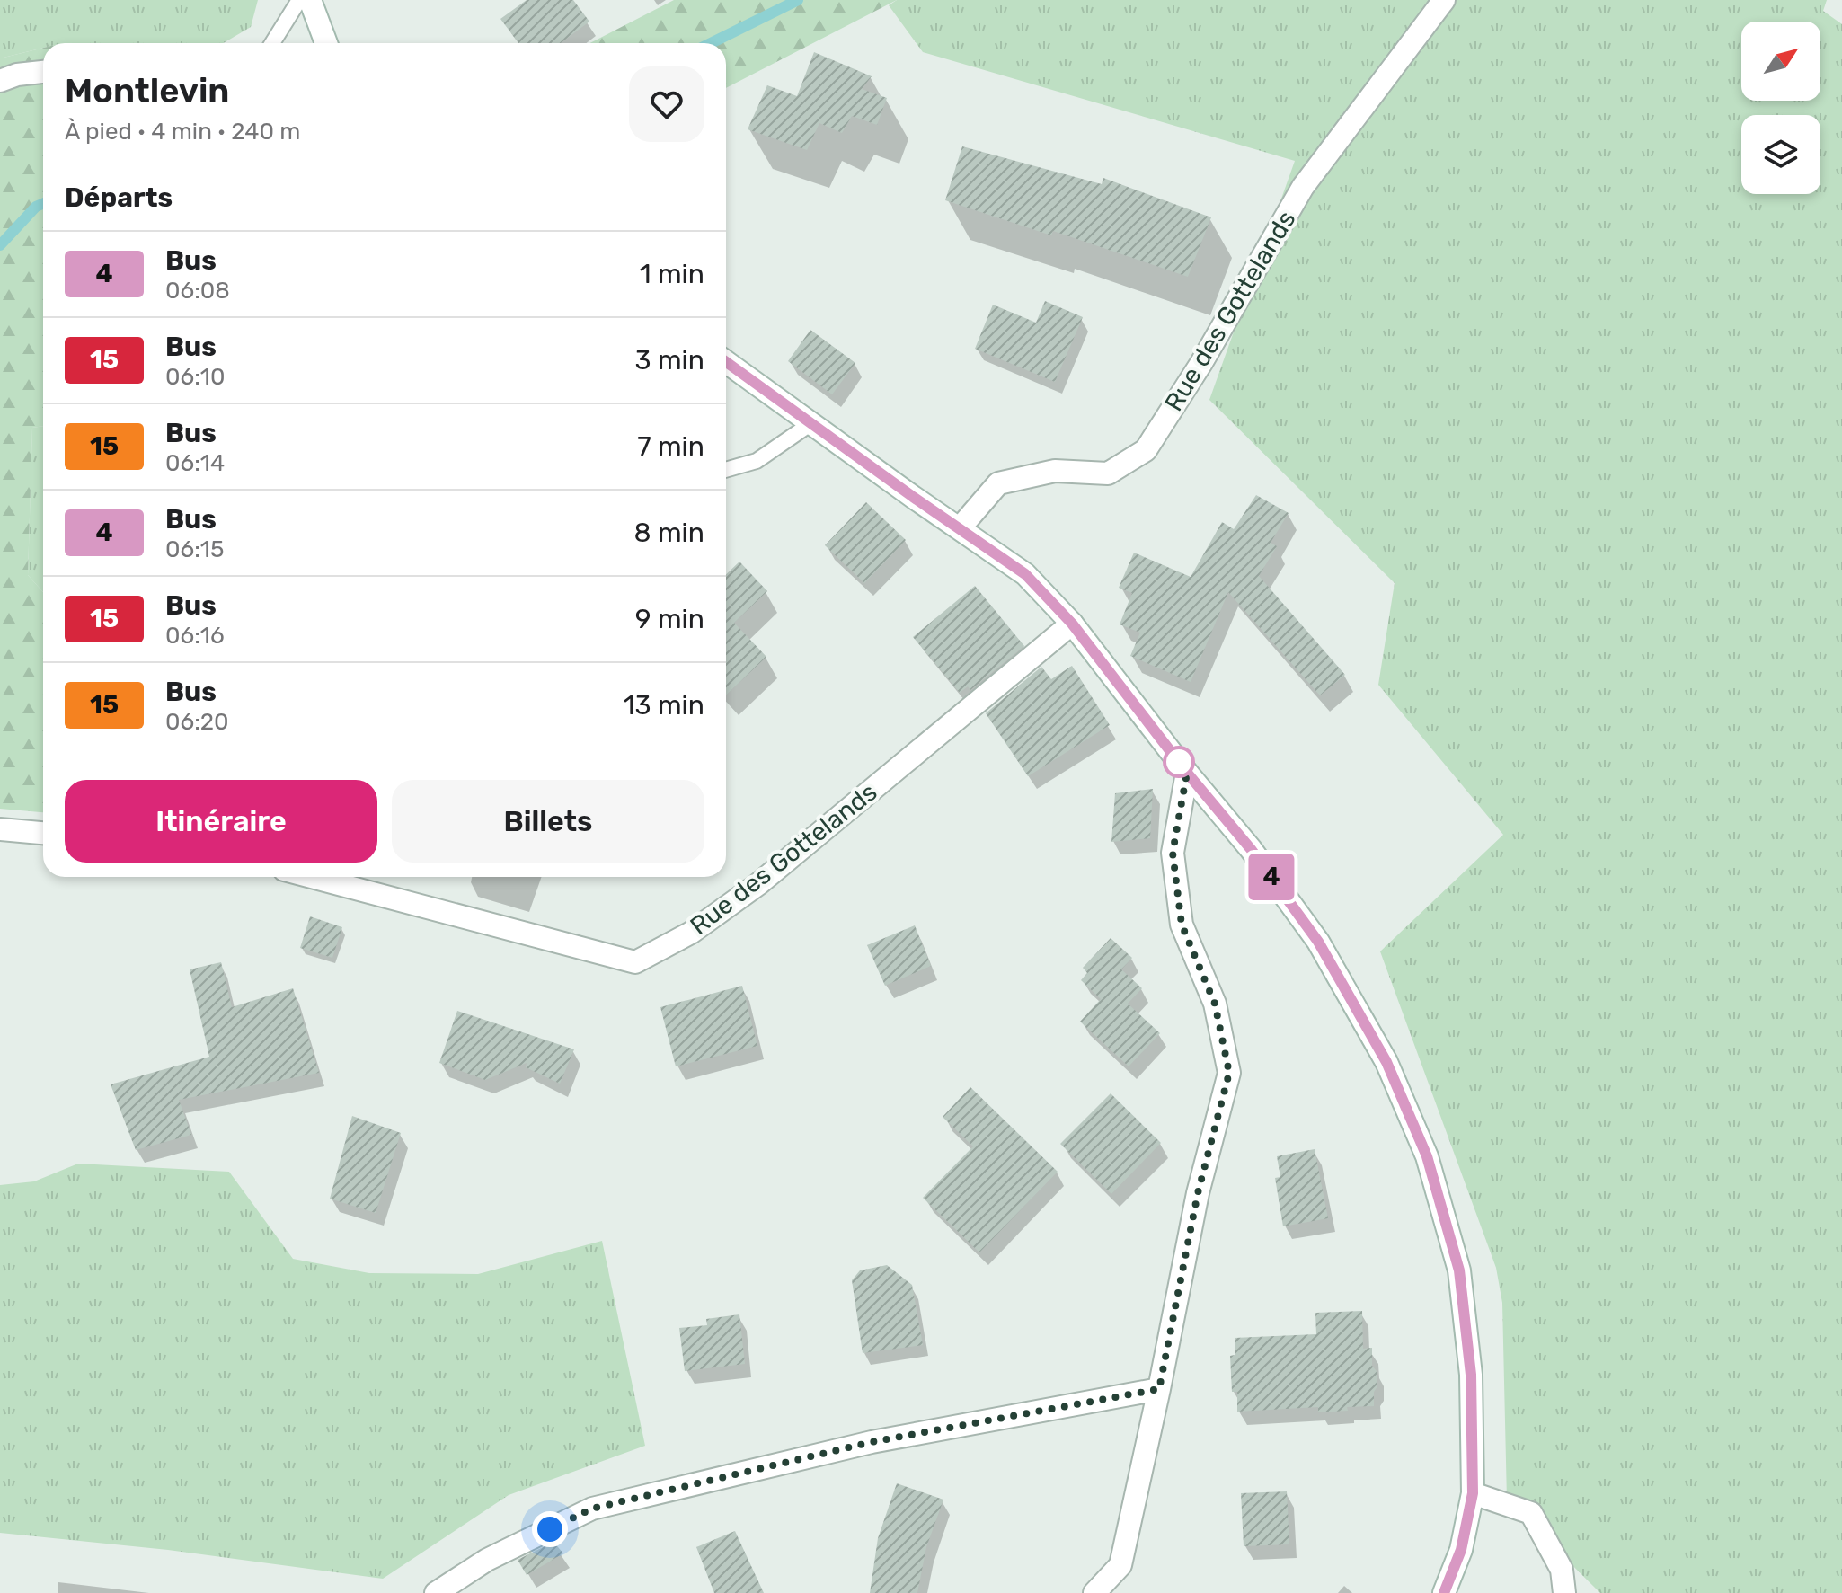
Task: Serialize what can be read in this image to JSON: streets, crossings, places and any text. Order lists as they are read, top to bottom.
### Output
{
  "streets": {
    "street": ["Rue des Gottelands"]
  },
  "lines": ["bus line 4"],
  "north": "top right",
  "page": {
    "on_map": "4",
    "heading": [
      ["Montlevin", "À pied · 4 min · 240 m"],
      "Départs"
    ],
    "list": [
      {
        "mark": "4",
        "name": "Bus",
        "note": "06:08",
        "value": "1 min"
      },
      {
        "mark": "15",
        "name": "Bus",
        "note": "06:10",
        "value": "3 min"
      },
      {
        "mark": "15",
        "name": "Bus",
        "note": "06:14",
        "value": "7 min"
      },
      {
        "mark": "4",
        "name": "Bus",
        "note": "06:15",
        "value": "8 min"
      },
      {
        "mark": "15",
        "name": "Bus",
        "note": "06:16",
        "value": "9 min"
      },
      {
        "mark": "15",
        "name": "Bus",
        "note": "06:20",
        "value": "13 min"
      }
    ],
    "buttons": ["Itinéraire", "Billets"]
  }
}
